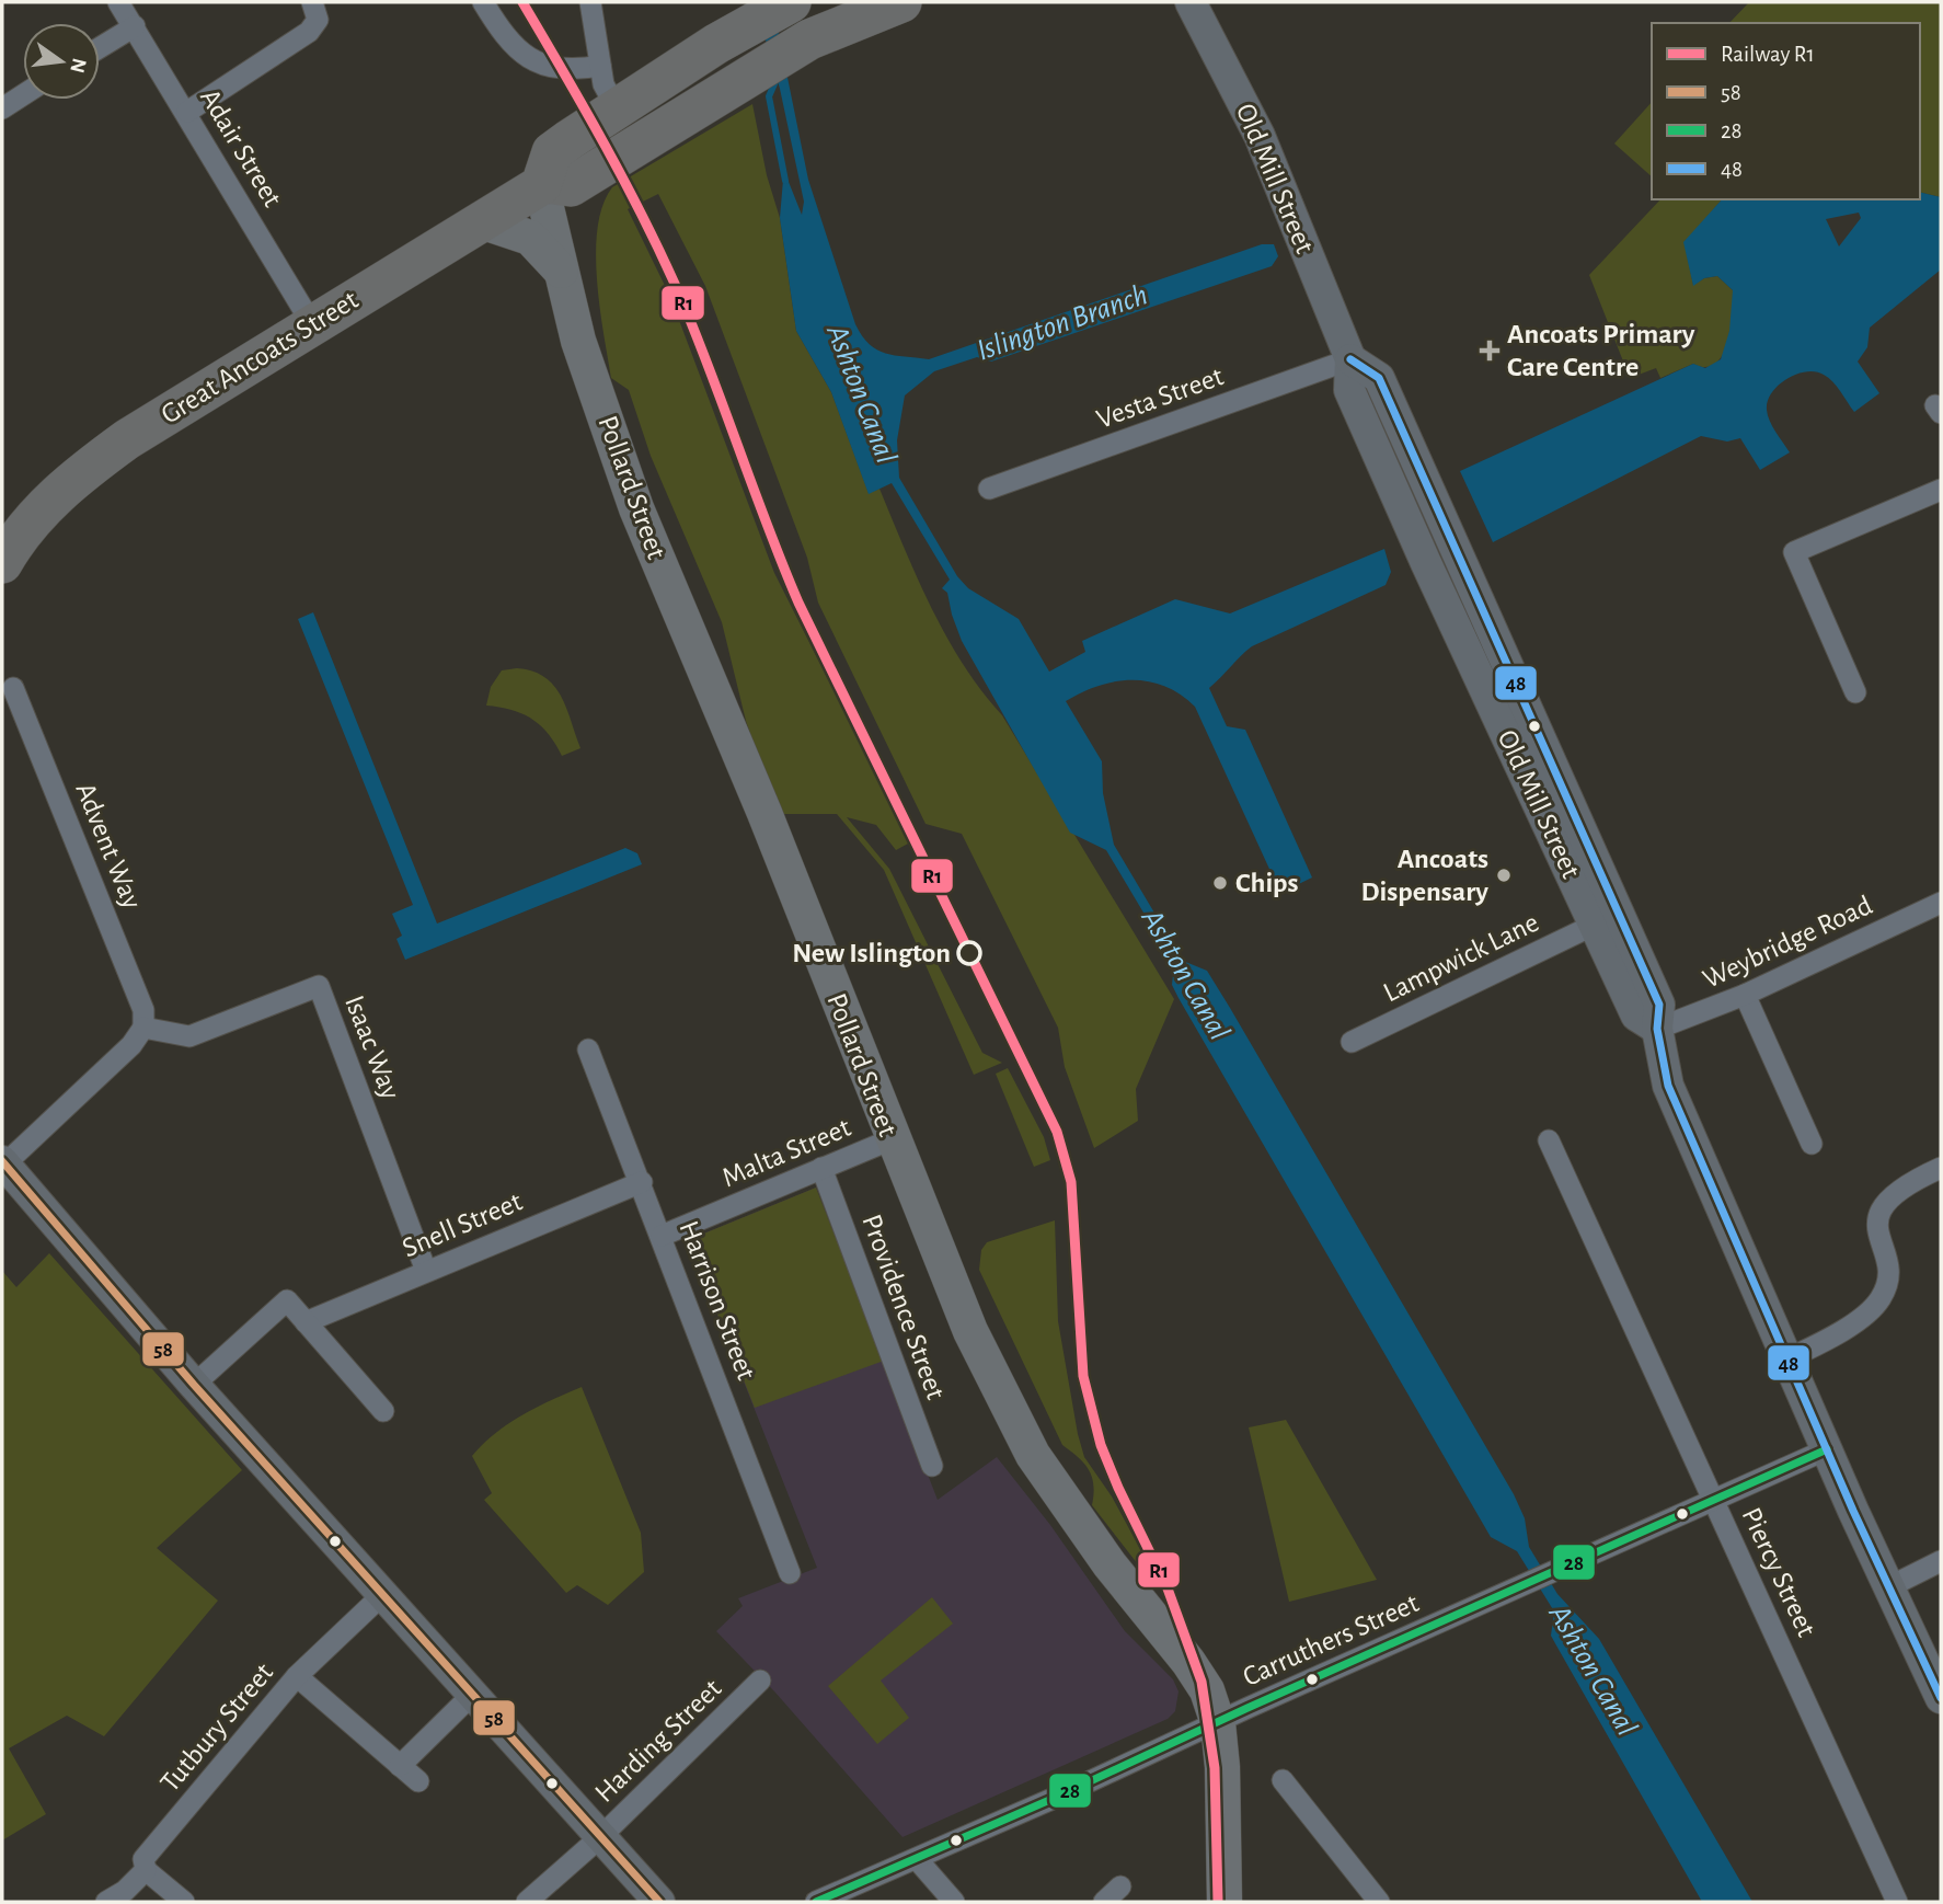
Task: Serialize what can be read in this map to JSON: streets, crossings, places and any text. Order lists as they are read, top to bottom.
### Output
{
  "streets": {
    "highway": ["Great Ancoats Street"],
    "main road": ["Pollard Street"],
    "street": [
      "Adair Street",
      "Old Mill Street",
      "Vesta Street",
      "Advent Way",
      "Weybridge Road",
      "Lampwick Lane",
      "Isaac Way",
      "Malta Street",
      "Snell Street",
      "Harrison Street",
      "Providence Street",
      "Piercy Street",
      "Carruthers Street",
      "Tutbury Street",
      "Harding Street"
    ]
  },
  "crossings": [
    ["Adair Street", "Great Ancoats Street"],
    ["Old Mill Street", "Vesta Street"],
    ["Old Mill Street", "Weybridge Road"],
    ["Old Mill Street", "Lampwick Lane"],
    ["Old Mill Street", "Carruthers Street"],
    ["Great Ancoats Street", "Pollard Street"],
    ["Pollard Street", "Malta Street"],
    ["Pollard Street", "Carruthers Street"],
    ["Advent Way", "Isaac Way"],
    ["Isaac Way", "Snell Street"],
    ["Malta Street", "Harrison Street"],
    ["Malta Street", "Providence Street"],
    ["Snell Street", "Harrison Street"],
    ["Piercy Street", "Carruthers Street"]
  ],
  "water": ["Islington Branch", "Ashton Canal"],
  "places": {
    "health": ["Ancoats Primary Care Centre"],
    "other": ["Ancoats Dispensary", "Chips", "New Islington"]
  },
  "lines": [
    "rail line R1",
    "transit line 48",
    "transit line 58",
    "transit line 28"
  ],
  "legend": [
    "Railway R1",
    "58",
    "28",
    "48"
  ],
  "north": "right"
}
